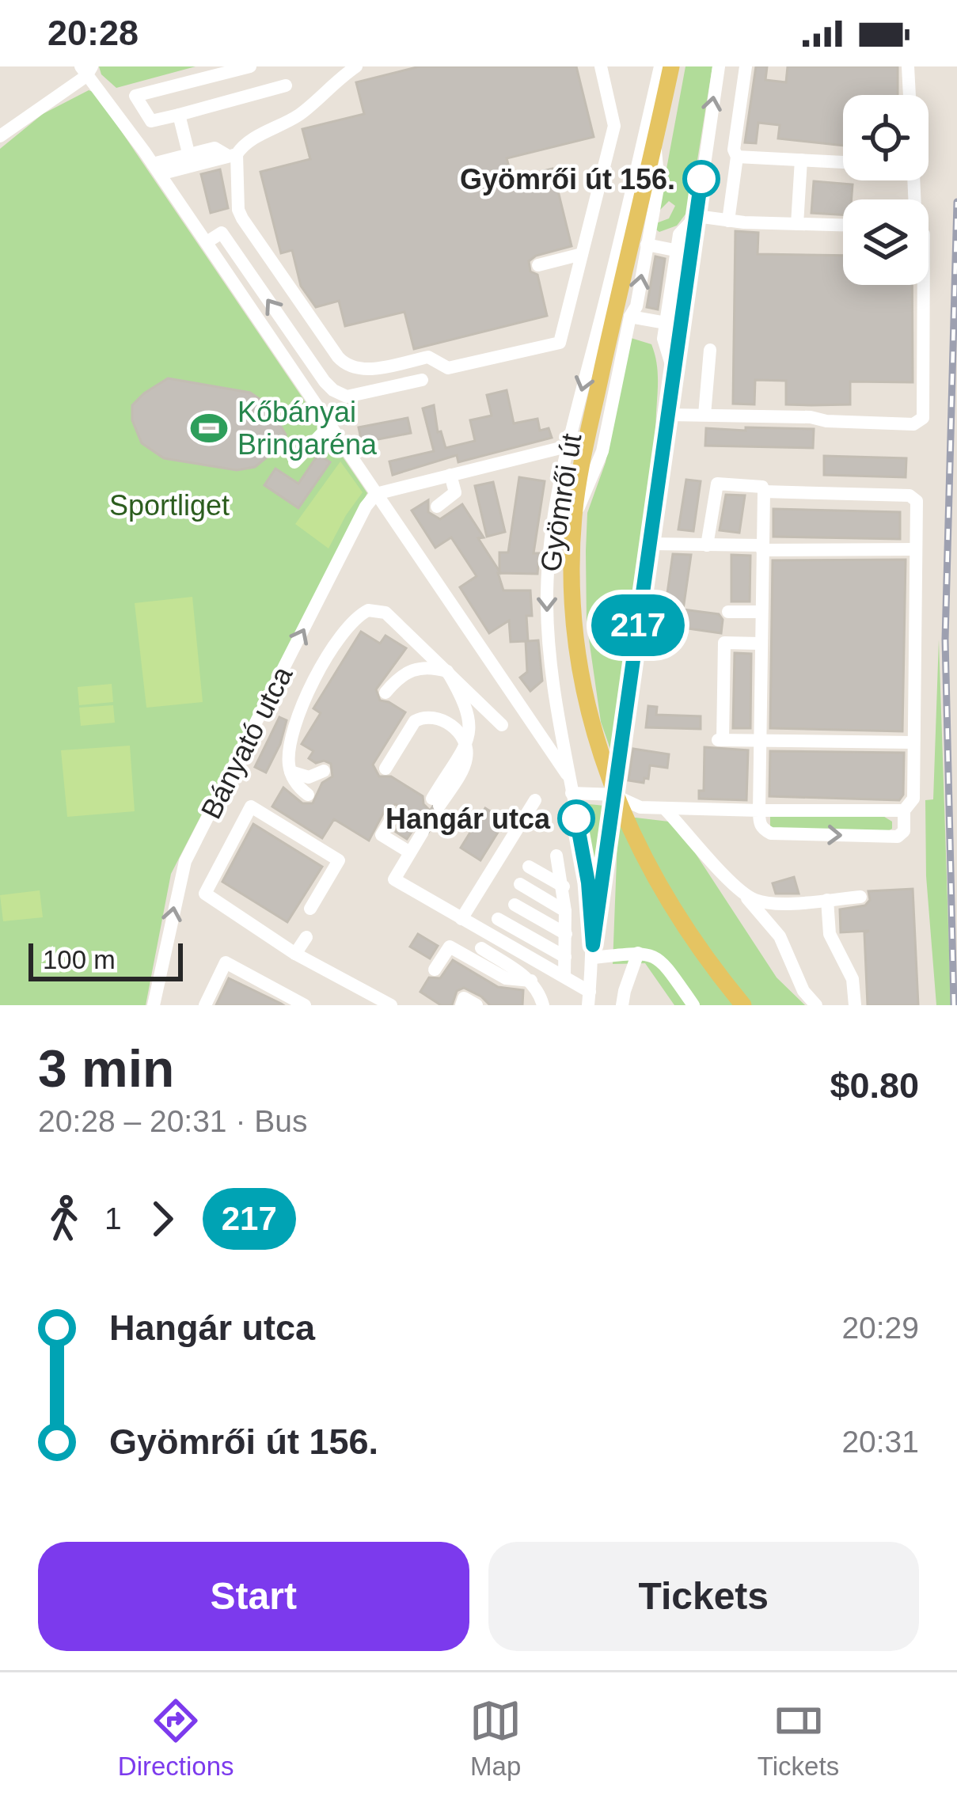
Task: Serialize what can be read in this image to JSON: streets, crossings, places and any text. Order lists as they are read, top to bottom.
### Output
{
  "streets": {
    "street": ["Gyömrői út", "Bányató utca"]
  },
  "one_way": ["Bányató utca"],
  "parks": ["Sportliget"],
  "places": {
    "other": ["Gyömrői út 156.", "Hangár utca"],
    "sports": ["Kőbányai Bringaréna"]
  },
  "lines": ["bus line 217"],
  "scale_bar": "100 m",
  "page": {
    "status": "20:28",
    "on_map": "217",
    "scale": "100 m",
    "heading": ["3 min", "20:28 – 20:31 · Bus", "$0.80"],
    "legs": ["1", "217"],
    "list": [
      {
        "name": "Hangár utca",
        "value": "20:29"
      },
      {
        "name": "Gyömrői út 156.",
        "value": "20:31"
      }
    ],
    "buttons": ["Start", "Tickets"],
    "tabs": ["Directions", "Map", "Tickets"]
  }
}
